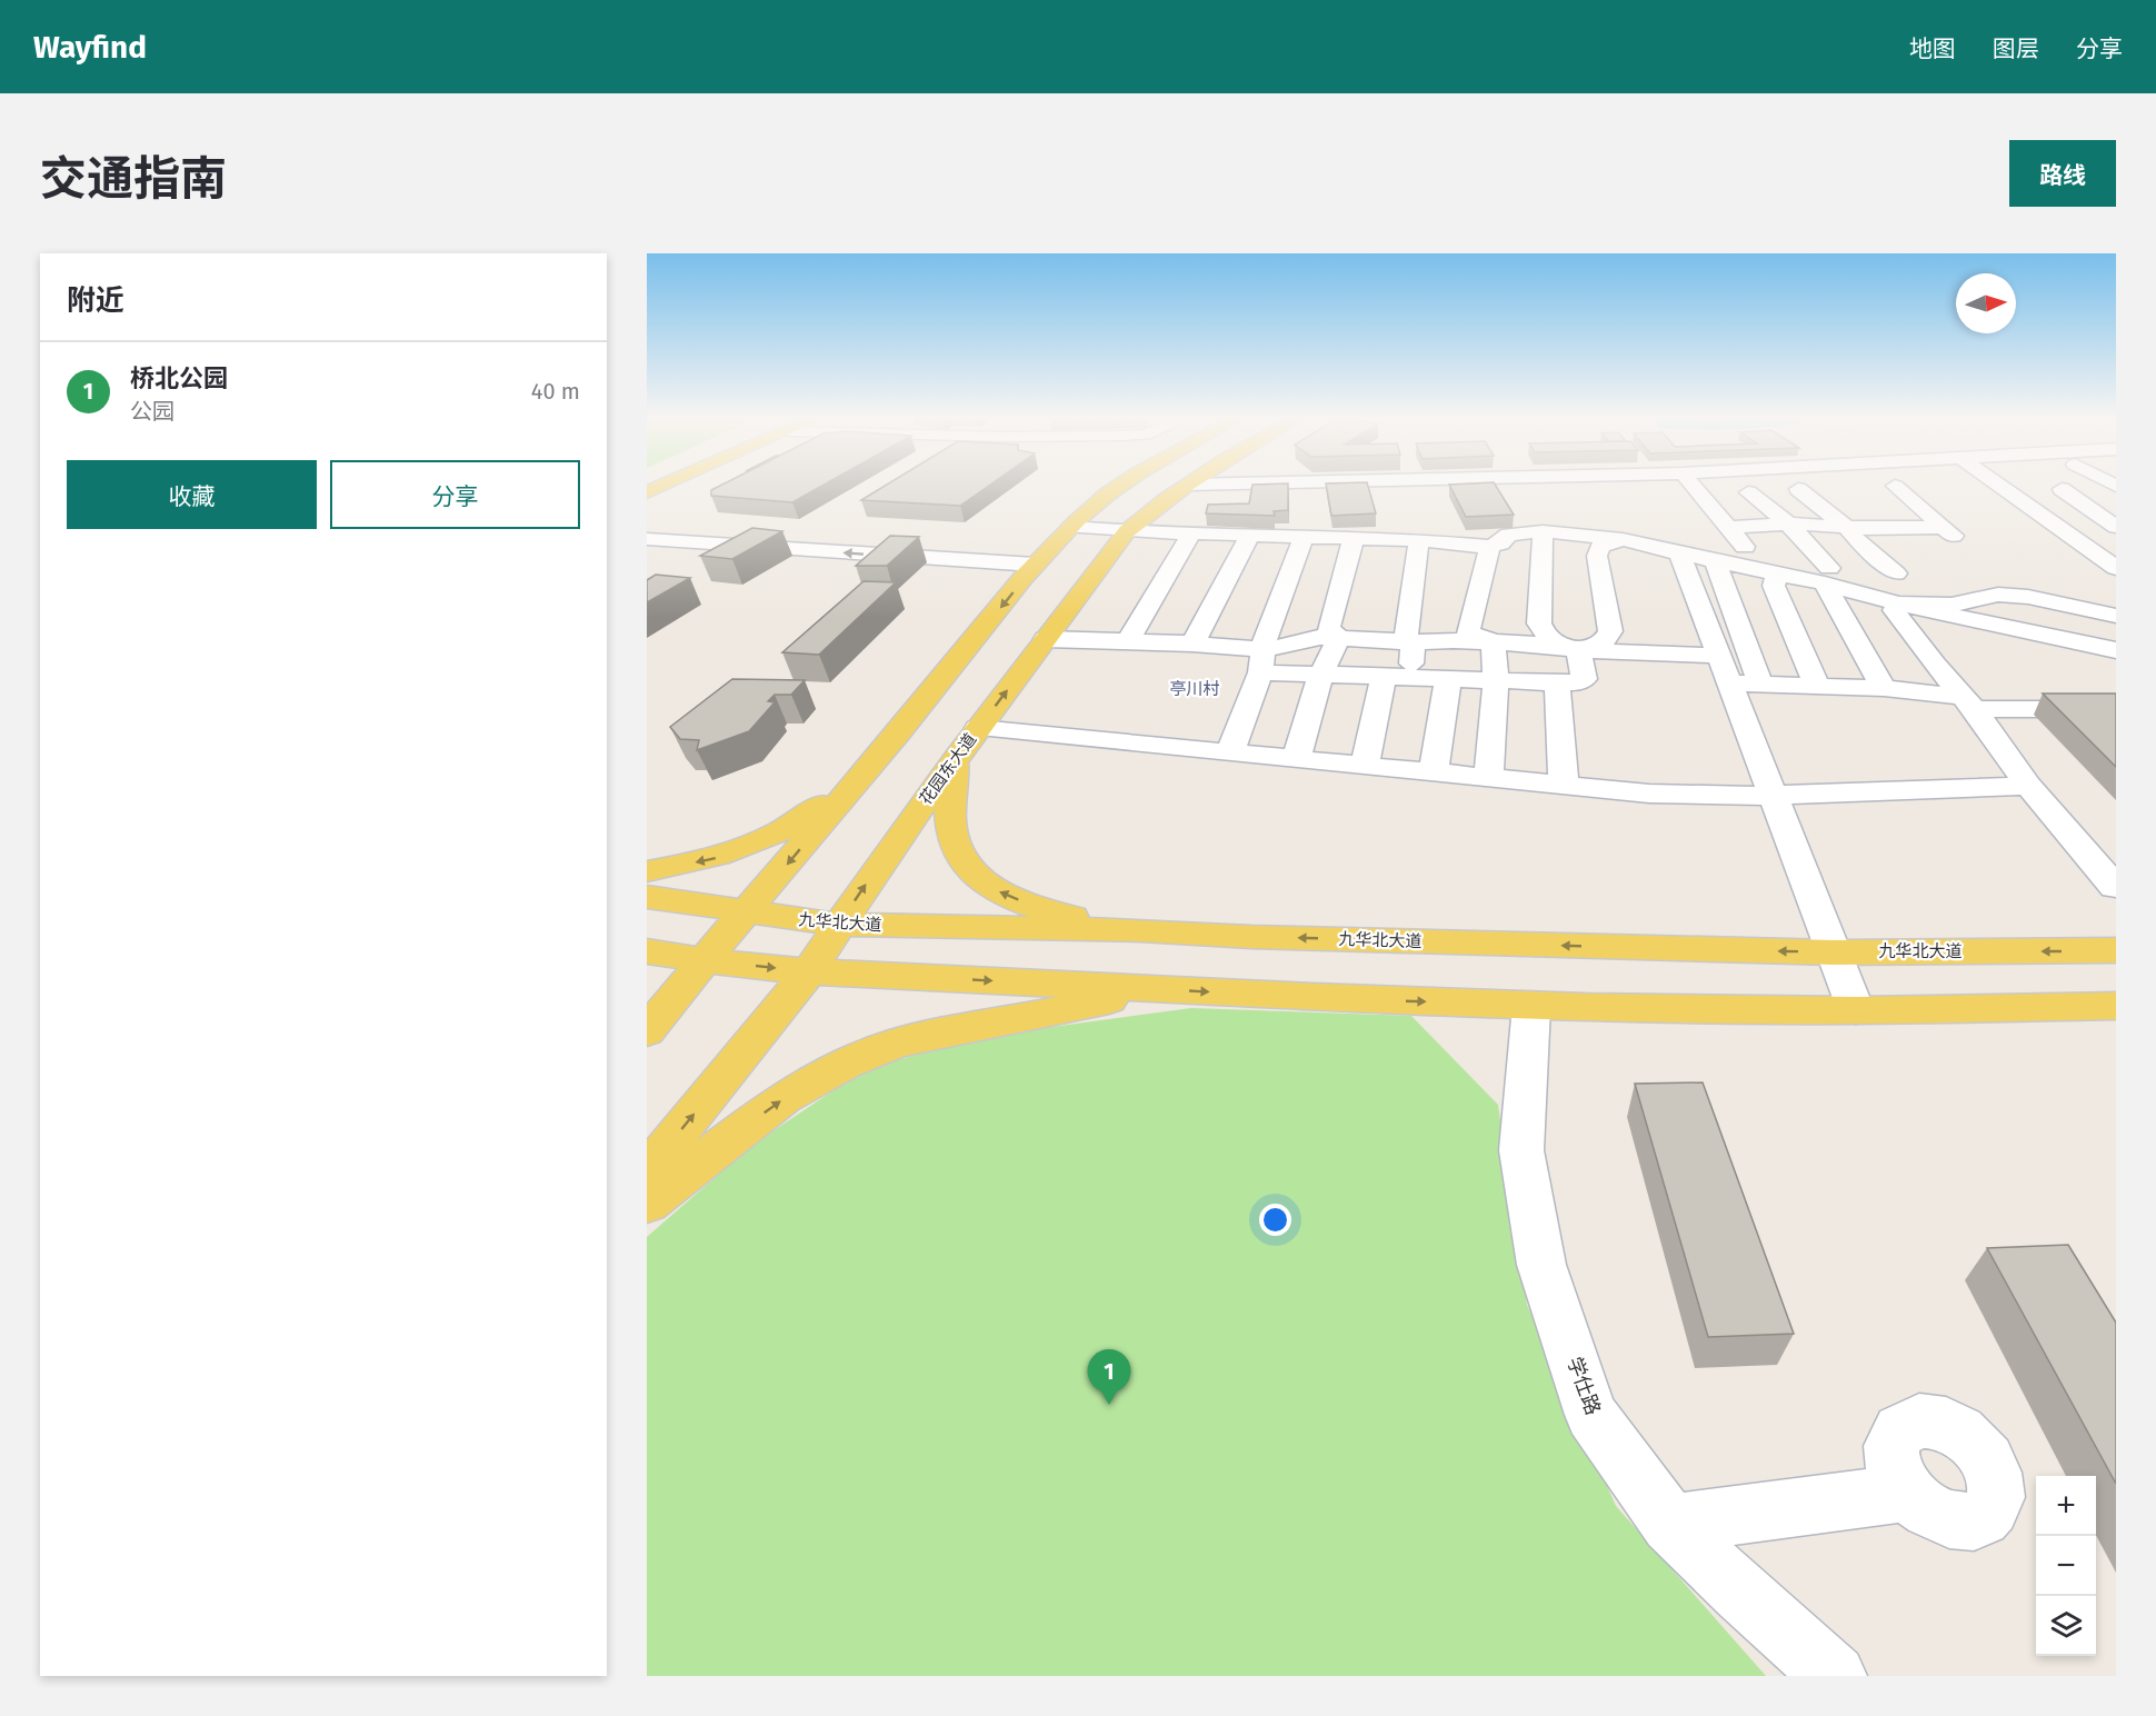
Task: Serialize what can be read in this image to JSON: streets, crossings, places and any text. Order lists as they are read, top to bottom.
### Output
{
  "streets": {
    "main road": ["花园东大道", "九华北大道"],
    "street": ["学仕路"]
  },
  "crossings": [
    ["花园东大道", "九华北大道"]
  ],
  "districts": ["亭川村"],
  "north": "right",
  "page": {
    "header": "Wayfind",
    "nav": ["地图", "图层", "分享"],
    "title": "交通指南",
    "buttons": [
      "路线",
      ["收藏", "分享"]
    ],
    "heading": "附近",
    "list": [
      {
        "mark": "1",
        "name": "桥北公园",
        "note": "公园",
        "value": "40 m"
      }
    ],
    "pins": "1",
    "map_buttons": ["+", "−"]
  }
}
